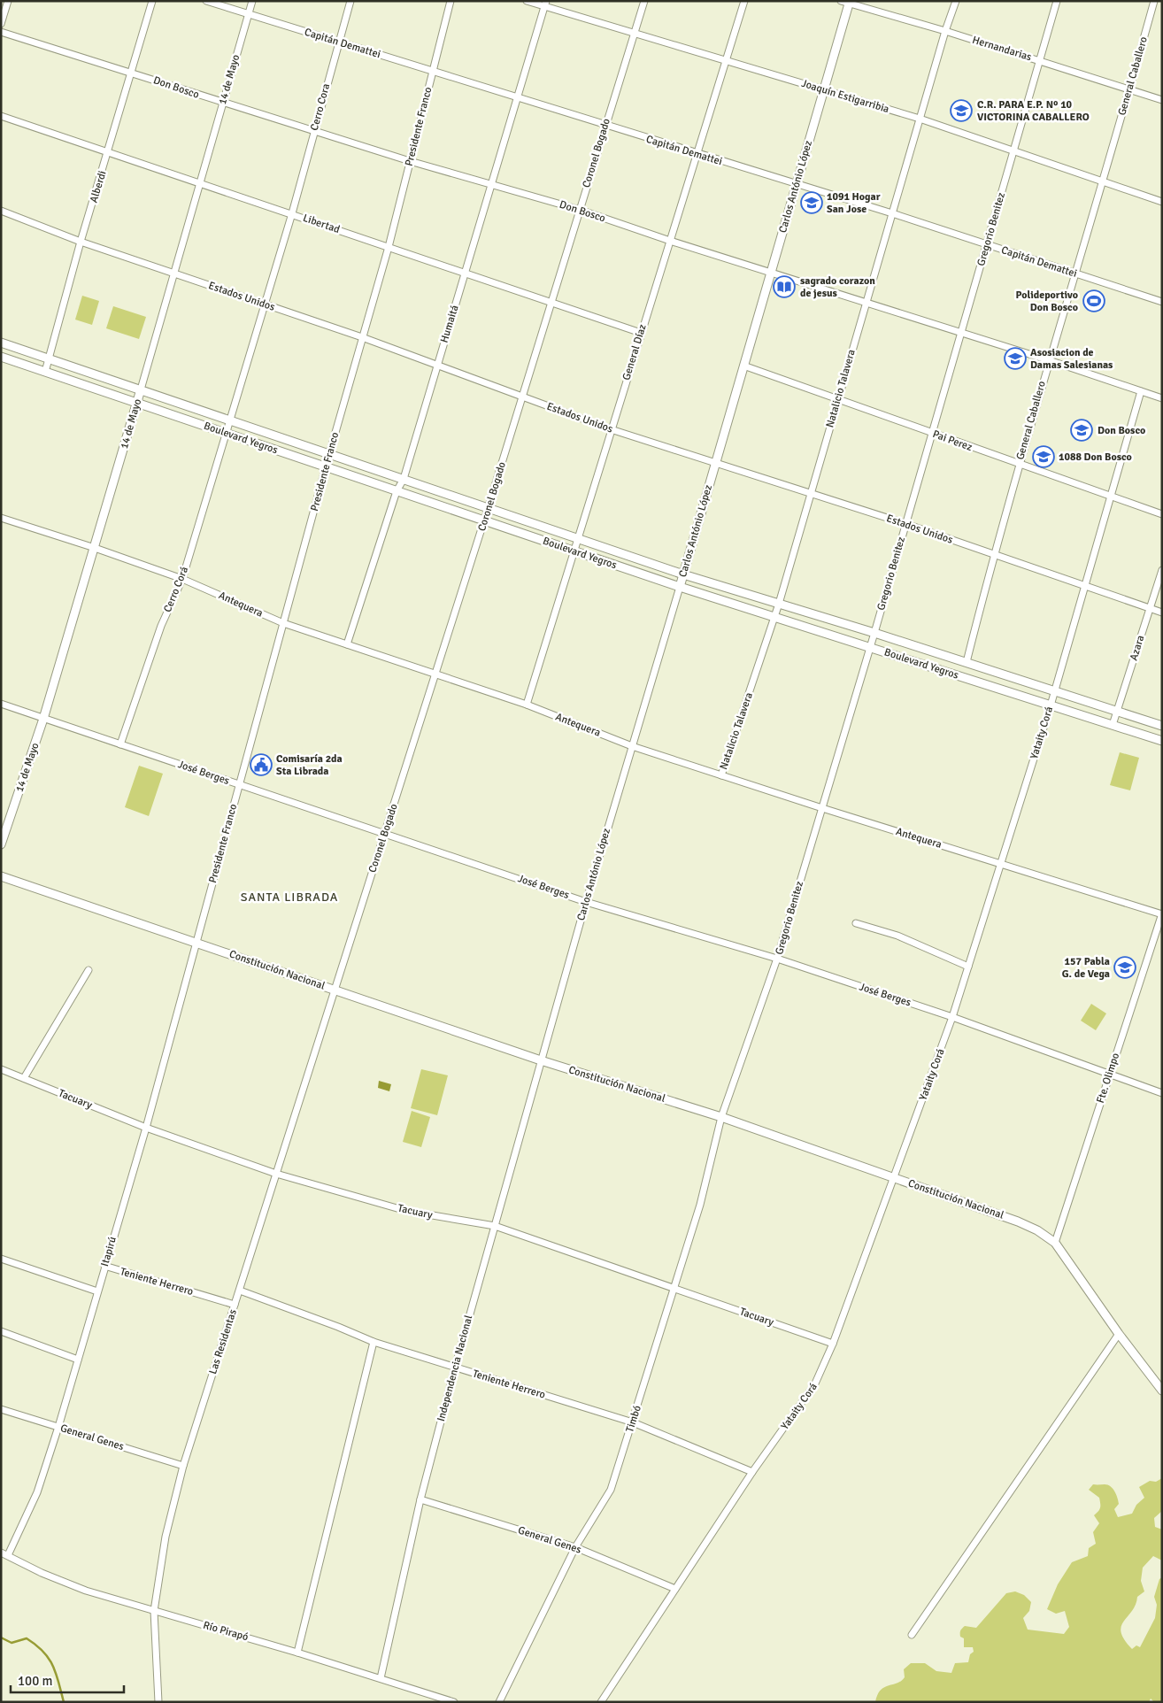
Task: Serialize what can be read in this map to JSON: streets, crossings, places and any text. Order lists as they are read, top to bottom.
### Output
{
  "streets": {
    "main road": [
      "14 de Mayo",
      "Carlos António López",
      "Boulevard Yegros",
      "Constitución Nacional"
    ],
    "street": [
      "Capitán Demattei",
      "Hernandarias",
      "General Caballero",
      "Don Bosco",
      "Joaquín Estigarribia",
      "Cerro Cora",
      "Presidente Franco",
      "Coronel Bogado",
      "Alberdi",
      "Libertad",
      "Gregorio Benitez",
      "Estados Unidos",
      "Humaitá",
      "General Díaz",
      "Natalicio Talavera",
      "Pai Perez",
      "Cerro Corá",
      "Antequera",
      "Azara",
      "Yataity Corá",
      "José Berges",
      "Fte. Olimpo",
      "Tacuary",
      "Itapirú",
      "Teniente Herrero",
      "Las Residentas",
      "Independencia Nacional",
      "Timbó",
      "General Genes",
      "Río Pirapó"
    ]
  },
  "crossings": [
    ["Capitán Demattei", "General Caballero"],
    ["Capitán Demattei", "14 de Mayo"],
    ["Capitán Demattei", "Cerro Cora"],
    ["Capitán Demattei", "Presidente Franco"],
    ["Capitán Demattei", "Coronel Bogado"],
    ["Capitán Demattei", "Carlos António López"],
    ["Capitán Demattei", "Gregorio Benitez"],
    ["Capitán Demattei", "Humaitá"],
    ["Capitán Demattei", "General Díaz"],
    ["Capitán Demattei", "Natalicio Talavera"],
    ["Hernandarias", "General Caballero"],
    ["Hernandarias", "Carlos António López"],
    ["Hernandarias", "Gregorio Benitez"],
    ["Hernandarias", "Natalicio Talavera"],
    ["General Caballero", "Don Bosco"],
    ["General Caballero", "Joaquín Estigarribia"],
    ["General Caballero", "Estados Unidos"],
    ["General Caballero", "Boulevard Yegros"],
    ["General Caballero", "Pai Perez"],
    ["14 de Mayo", "Don Bosco"],
    ["14 de Mayo", "Libertad"],
    ["14 de Mayo", "Estados Unidos"],
    ["14 de Mayo", "Boulevard Yegros"],
    ["14 de Mayo", "Antequera"],
    ["14 de Mayo", "José Berges"],
    ["Don Bosco", "Cerro Cora"],
    ["Don Bosco", "Presidente Franco"],
    ["Don Bosco", "Coronel Bogado"],
    ["Don Bosco", "Alberdi"],
    ["Don Bosco", "Carlos António López"],
    ["Don Bosco", "Gregorio Benitez"],
    ["Don Bosco", "Humaitá"],
    ["Don Bosco", "General Díaz"],
    ["Don Bosco", "Natalicio Talavera"],
    ["Don Bosco", "Yataity Corá"],
    ["Joaquín Estigarribia", "Coronel Bogado"],
    ["Joaquín Estigarribia", "Carlos António López"],
    ["Joaquín Estigarribia", "Gregorio Benitez"],
    ["Joaquín Estigarribia", "Humaitá"],
    ["Joaquín Estigarribia", "General Díaz"],
    ["Joaquín Estigarribia", "Natalicio Talavera"],
    ["Cerro Cora", "Libertad"],
    ["Cerro Cora", "Estados Unidos"],
    ["Cerro Cora", "Cerro Corá"],
    ["Presidente Franco", "Libertad"],
    ["Presidente Franco", "Estados Unidos"],
    ["Presidente Franco", "Boulevard Yegros"],
    ["Presidente Franco", "Antequera"],
    ["Presidente Franco", "José Berges"],
    ["Presidente Franco", "Constitución Nacional"],
    ["Presidente Franco", "Itapirú"],
    ["Coronel Bogado", "Libertad"],
    ["Coronel Bogado", "Estados Unidos"],
    ["Coronel Bogado", "Boulevard Yegros"],
    ["Coronel Bogado", "Antequera"],
    ["Coronel Bogado", "José Berges"],
    ["Coronel Bogado", "Constitución Nacional"],
    ["Coronel Bogado", "Las Residentas"],
    ["Alberdi", "Libertad"],
    ["Alberdi", "Estados Unidos"],
    ["Alberdi", "Boulevard Yegros"],
    ["Carlos António López", "Estados Unidos"],
    ["Carlos António López", "Boulevard Yegros"],
    ["Carlos António López", "Pai Perez"],
    ["Carlos António López", "Antequera"],
    ["Carlos António López", "José Berges"],
    ["Carlos António López", "Constitución Nacional"],
    ["Carlos António López", "Independencia Nacional"],
    ["Libertad", "Humaitá"],
    ["Libertad", "General Díaz"],
    ["Gregorio Benitez", "Estados Unidos"],
    ["Gregorio Benitez", "Boulevard Yegros"],
    ["Gregorio Benitez", "Pai Perez"],
    ["Gregorio Benitez", "Antequera"],
    ["Gregorio Benitez", "José Berges"],
    ["Gregorio Benitez", "Constitución Nacional"],
    ["Gregorio Benitez", "Timbó"],
    ["Estados Unidos", "Humaitá"],
    ["Estados Unidos", "General Díaz"],
    ["Estados Unidos", "Natalicio Talavera"],
    ["Estados Unidos", "Cerro Corá"],
    ["Estados Unidos", "Azara"],
    ["Estados Unidos", "Yataity Corá"],
    ["Humaitá", "Boulevard Yegros"],
    ["Humaitá", "Antequera"],
    ["General Díaz", "Boulevard Yegros"],
    ["General Díaz", "Antequera"],
    ["Natalicio Talavera", "Boulevard Yegros"],
    ["Natalicio Talavera", "Pai Perez"],
    ["Natalicio Talavera", "Antequera"],
    ["Boulevard Yegros", "Cerro Corá"],
    ["Boulevard Yegros", "Azara"],
    ["Boulevard Yegros", "Yataity Corá"],
    ["Pai Perez", "Yataity Corá"],
    ["Cerro Corá", "Antequera"],
    ["Cerro Corá", "José Berges"],
    ["Antequera", "Yataity Corá"],
    ["Antequera", "Fte. Olimpo"],
    ["Yataity Corá", "José Berges"],
    ["Yataity Corá", "Constitución Nacional"],
    ["Yataity Corá", "Tacuary"],
    ["Yataity Corá", "Teniente Herrero"],
    ["Yataity Corá", "General Genes"],
    ["José Berges", "Fte. Olimpo"],
    ["Constitución Nacional", "Fte. Olimpo"],
    ["Constitución Nacional", "Itapirú"],
    ["Constitución Nacional", "Las Residentas"],
    ["Constitución Nacional", "Independencia Nacional"],
    ["Constitución Nacional", "Timbó"],
    ["Tacuary", "Itapirú"],
    ["Tacuary", "Las Residentas"],
    ["Tacuary", "Independencia Nacional"],
    ["Tacuary", "Timbó"],
    ["Itapirú", "Teniente Herrero"],
    ["Itapirú", "General Genes"],
    ["Itapirú", "Río Pirapó"],
    ["Teniente Herrero", "Las Residentas"],
    ["Teniente Herrero", "Independencia Nacional"],
    ["Teniente Herrero", "Timbó"],
    ["Las Residentas", "General Genes"],
    ["Las Residentas", "Río Pirapó"],
    ["Independencia Nacional", "General Genes"],
    ["Independencia Nacional", "Río Pirapó"],
    ["Timbó", "General Genes"]
  ],
  "districts": ["SANTA LIBRADA"],
  "places": {
    "school or university": [
      "C.R. PARA E.P. Nº 10 VICTORINA CABALLERO",
      "1091 Hogar San Jose",
      "Asosiacion de Damas Salesianas",
      "Don Bosco",
      "1088 Don Bosco",
      "157 Pabla G. de Vega"
    ],
    "library": ["sagrado corazon de jesus"],
    "sports": ["Polideportivo Don Bosco"],
    "public building": ["Comisaría 2da Sta Librada"]
  },
  "scale_bar": "100 m"
}
